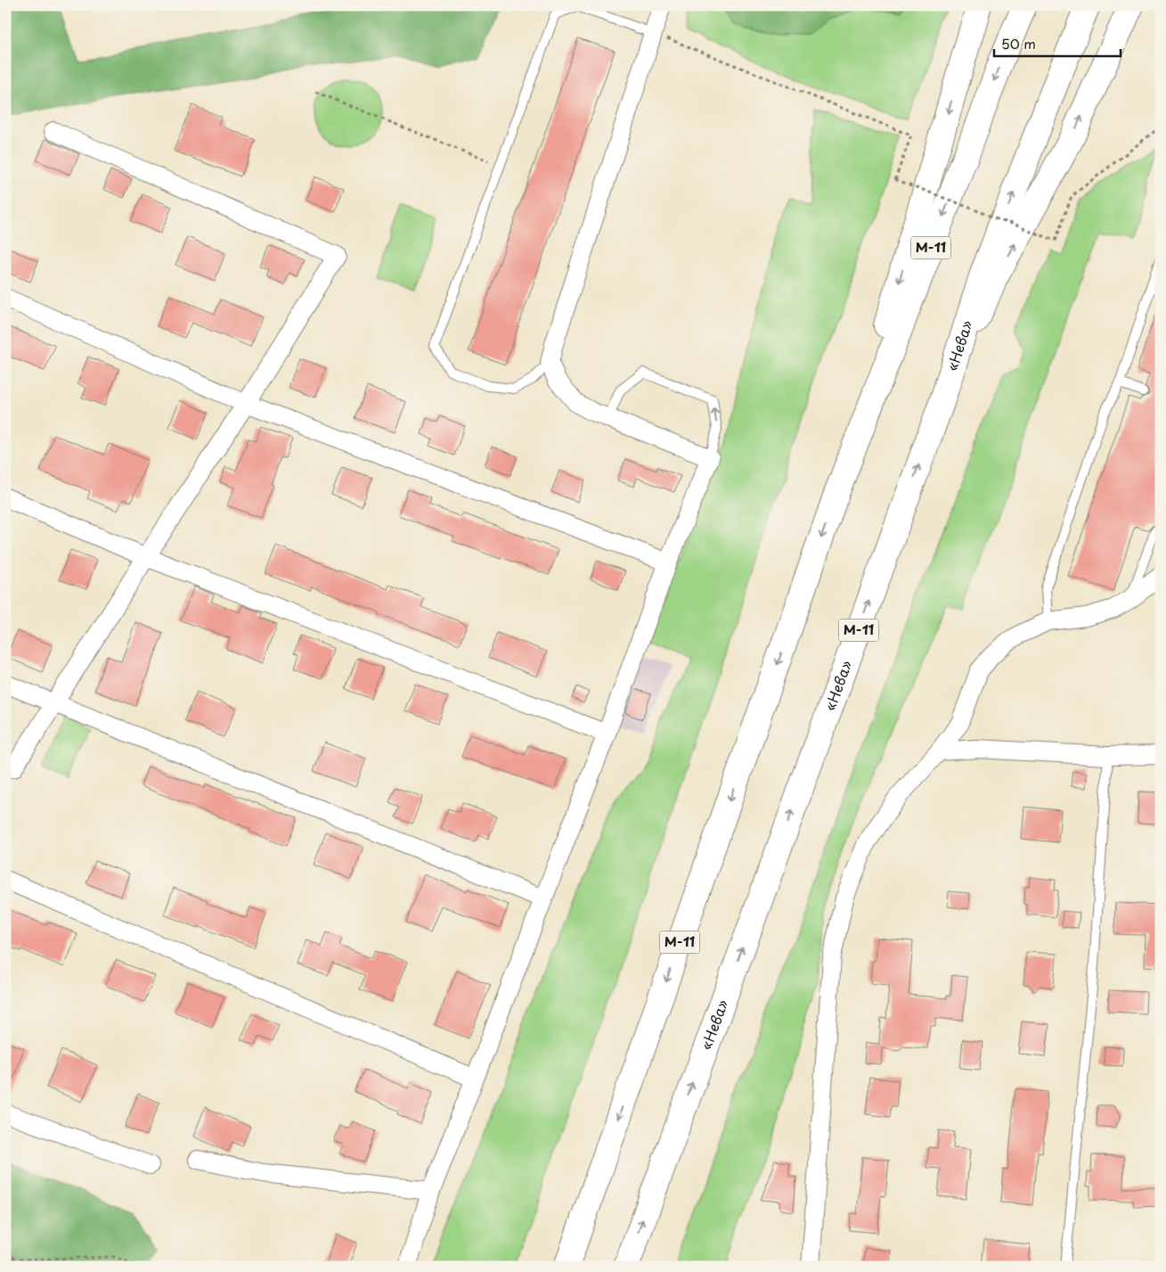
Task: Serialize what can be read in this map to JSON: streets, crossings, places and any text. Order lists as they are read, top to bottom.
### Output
{
  "streets": {
    "main road": ["М-11", "«Нева»"]
  },
  "scale_bar": "50 m"
}
